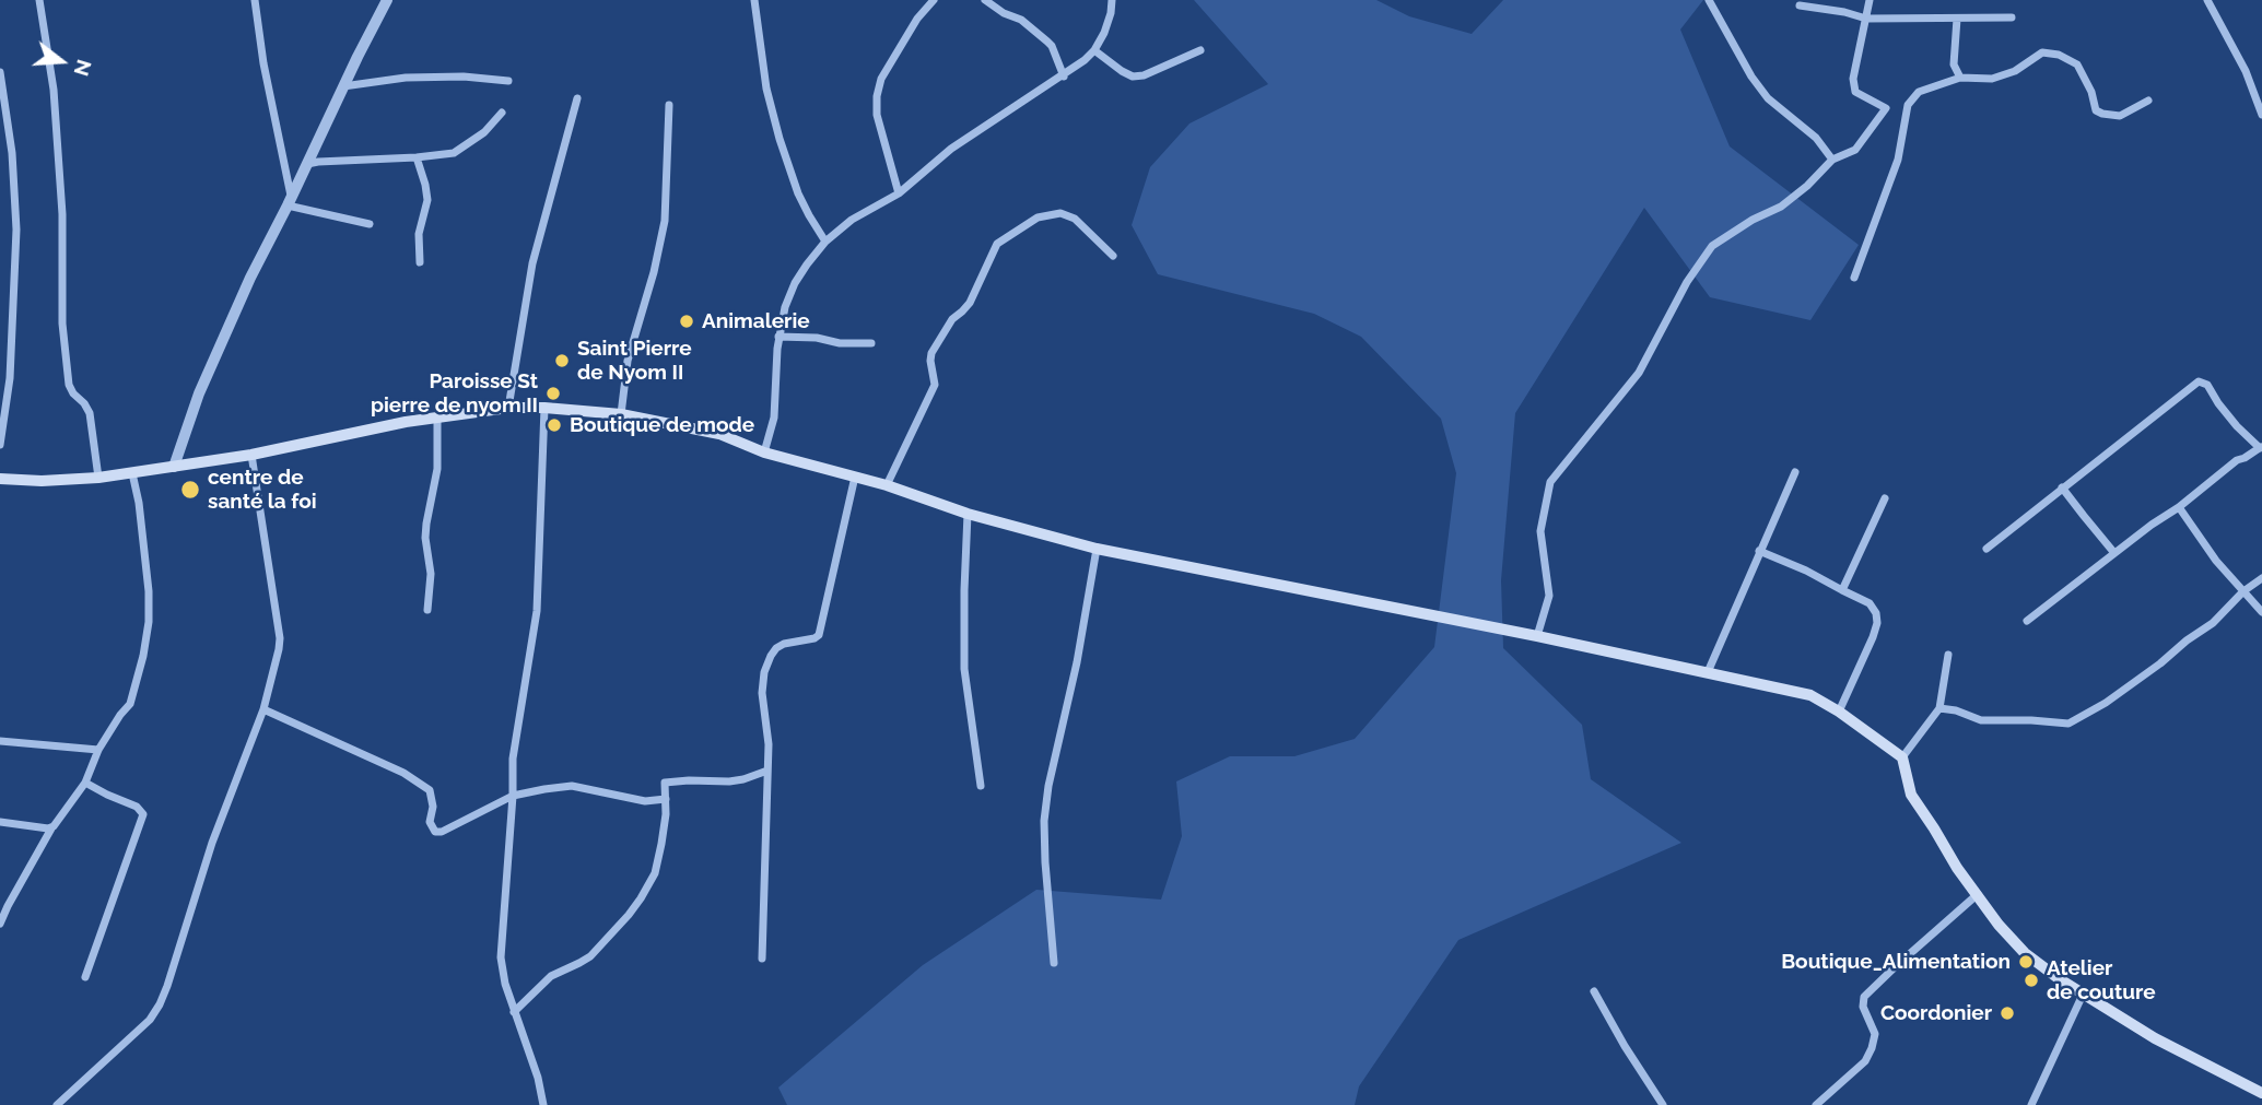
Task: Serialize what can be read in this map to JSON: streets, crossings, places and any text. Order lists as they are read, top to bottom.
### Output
{
  "places": [
    "Animalerie",
    "Saint Pierre de Nyom II",
    "Paroisse St pierre de nyom II",
    "Boutique de mode",
    "centre de santé la foi",
    "Boutique_Alimentation",
    "Atelier de couture",
    "Coordonier"
  ],
  "north": "right"
}
